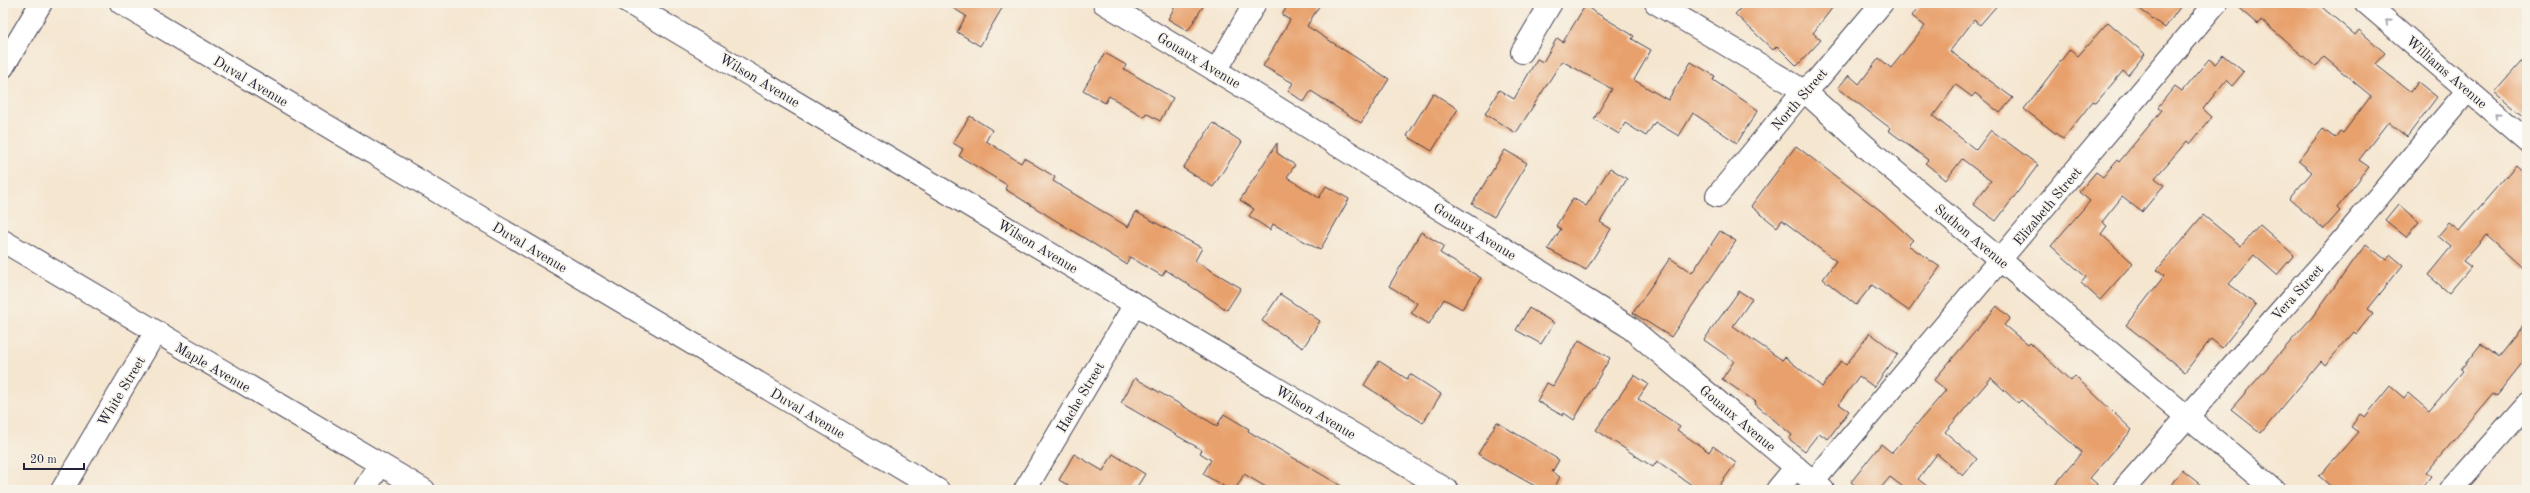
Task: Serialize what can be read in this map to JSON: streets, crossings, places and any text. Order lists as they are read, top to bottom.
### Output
{
  "streets": {
    "street": [
      "Gouaux Avenue",
      "Williams Avenue",
      "Wilson Avenue",
      "Duval Avenue",
      "North Street",
      "Elizabeth Street",
      "Suthon Avenue",
      "Vera Street",
      "Maple Avenue",
      "White Street",
      "Hache Street"
    ]
  },
  "crossings": [
    ["Gouaux Avenue", "Elizabeth Street"],
    ["Williams Avenue", "Vera Street"],
    ["Wilson Avenue", "Hache Street"],
    ["North Street", "Suthon Avenue"],
    ["Elizabeth Street", "Suthon Avenue"],
    ["Suthon Avenue", "Vera Street"],
    ["Maple Avenue", "White Street"]
  ],
  "one_way": ["Williams Avenue"],
  "scale_bar": "20 m"
}
